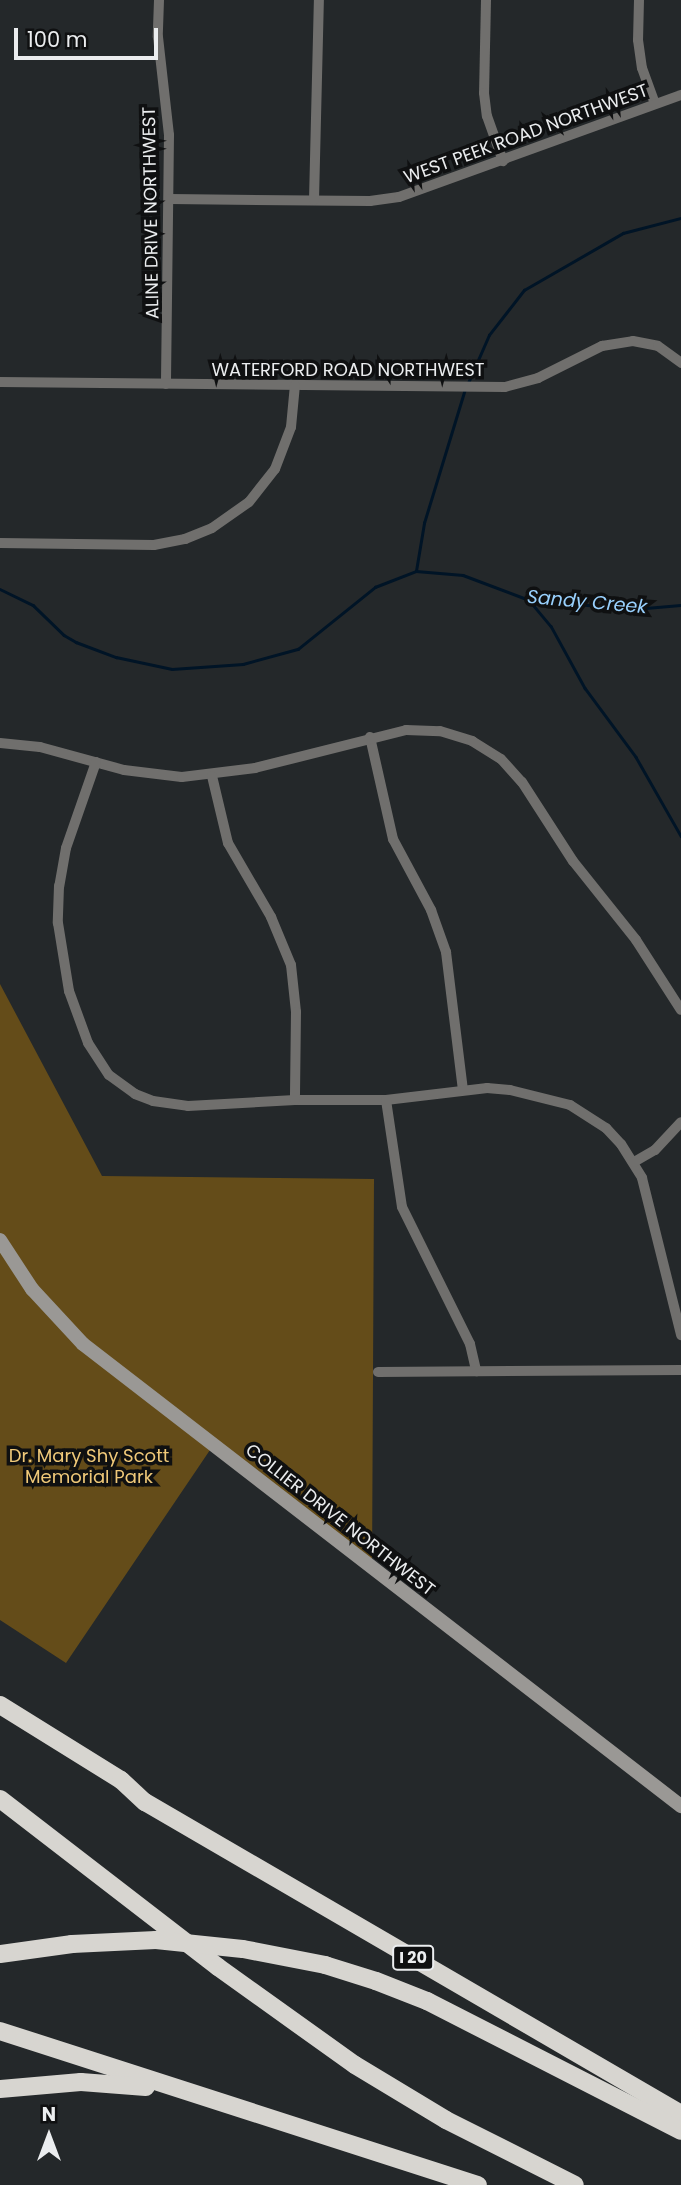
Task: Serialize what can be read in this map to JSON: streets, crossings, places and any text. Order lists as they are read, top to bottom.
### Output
{
  "streets": {
    "highway": ["I 20"],
    "main road": ["COLLIER DRIVE NORTHWEST"],
    "street": ["WEST PEEK ROAD NORTHWEST", "ALINE DRIVE NORTHWEST", "WATERFORD ROAD NORTHWEST"]
  },
  "crossings": [
    ["WEST PEEK ROAD NORTHWEST", "ALINE DRIVE NORTHWEST"],
    ["ALINE DRIVE NORTHWEST", "WATERFORD ROAD NORTHWEST"]
  ],
  "water": ["Sandy Creek"],
  "parks": ["Dr. Mary Shy Scott Memorial Park"],
  "scale_bar": "100 m",
  "north": "top"
}
